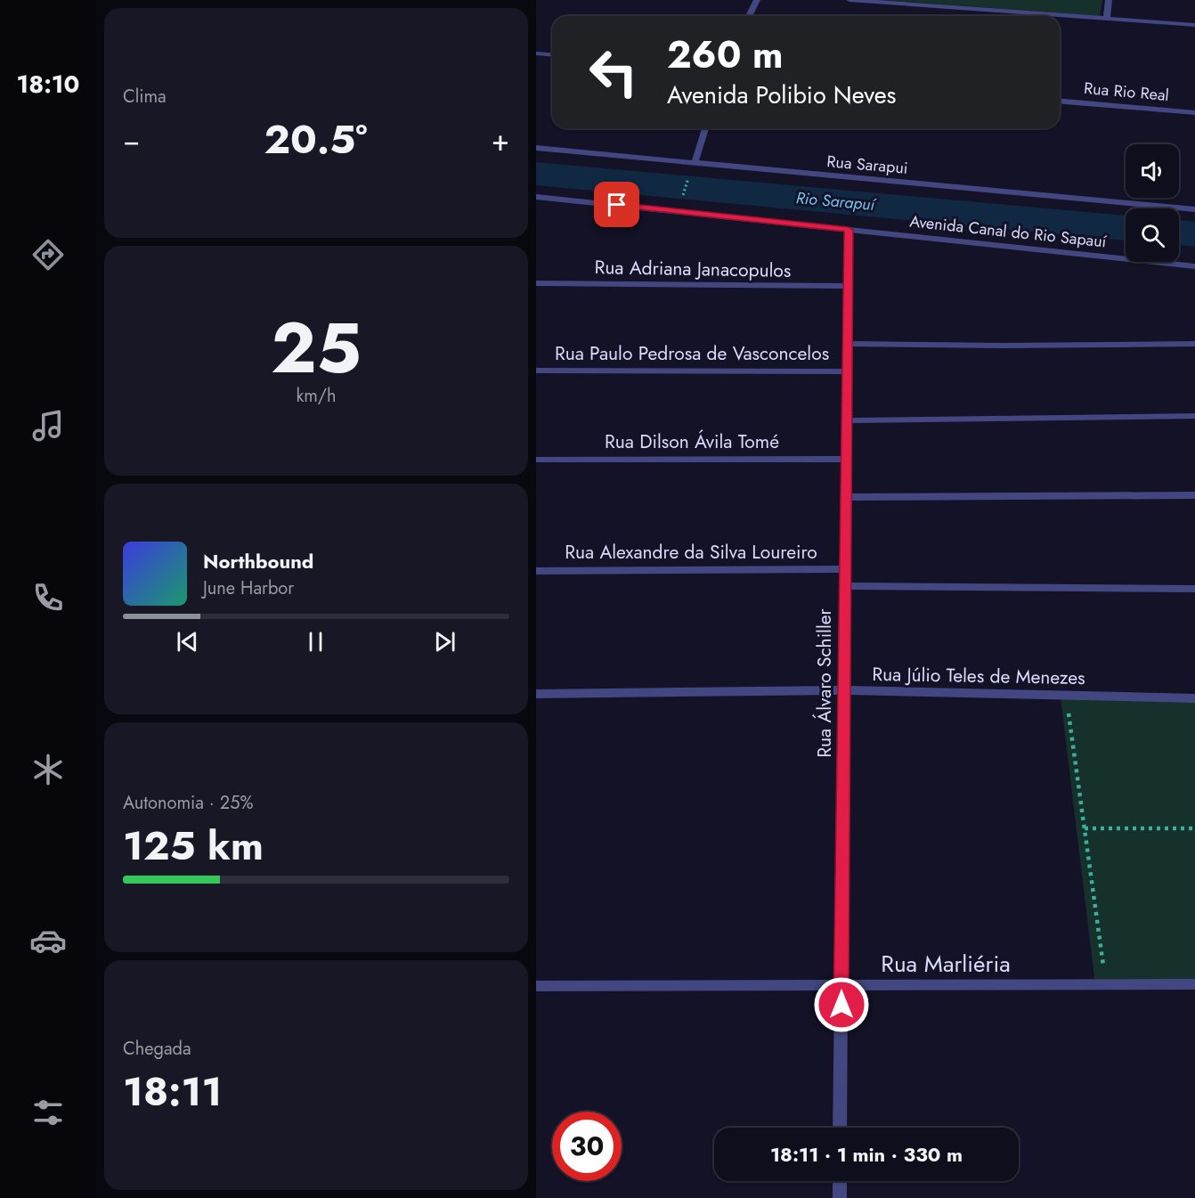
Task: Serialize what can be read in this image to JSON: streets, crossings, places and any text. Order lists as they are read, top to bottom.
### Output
{
  "streets": {
    "street": [
      "Rua Rio Real",
      "Rua Sarapui",
      "Avenida Canal do Rio Sapauí",
      "Rua Adriana Janacopulos",
      "Rua Paulo Pedrosa de Vasconcelos",
      "Rua Dilson Ávila Tomé",
      "Rua Alexandre da Silva Loureiro",
      "Rua Júlio Teles de Menezes",
      "Rua Álvaro Schiller",
      "Rua Marliéria"
    ]
  },
  "crossings": [
    ["Avenida Canal do Rio Sapauí", "Rua Álvaro Schiller"],
    ["Rua Adriana Janacopulos", "Rua Álvaro Schiller"],
    ["Rua Paulo Pedrosa de Vasconcelos", "Rua Álvaro Schiller"],
    ["Rua Dilson Ávila Tomé", "Rua Álvaro Schiller"],
    ["Rua Alexandre da Silva Loureiro", "Rua Álvaro Schiller"],
    ["Rua Júlio Teles de Menezes", "Rua Álvaro Schiller"],
    ["Rua Álvaro Schiller", "Rua Marliéria"]
  ],
  "water": ["Rio Sarapuí"],
  "page": {
    "tabs": "18:10",
    "tile": [
      "Clima",
      ["25", "km/h"],
      ["Autonomia · 25%", "125 km"],
      ["Chegada", "18:11"]
    ],
    "turn": ["260 m", "Avenida Polibio Neves"],
    "heat": ["−", "20.5°", "+"],
    "song": ["Northbound", "June Harbor"],
    "limit": "30",
    "trip": "18:11 · 1 min · 330 m"
  }
}
